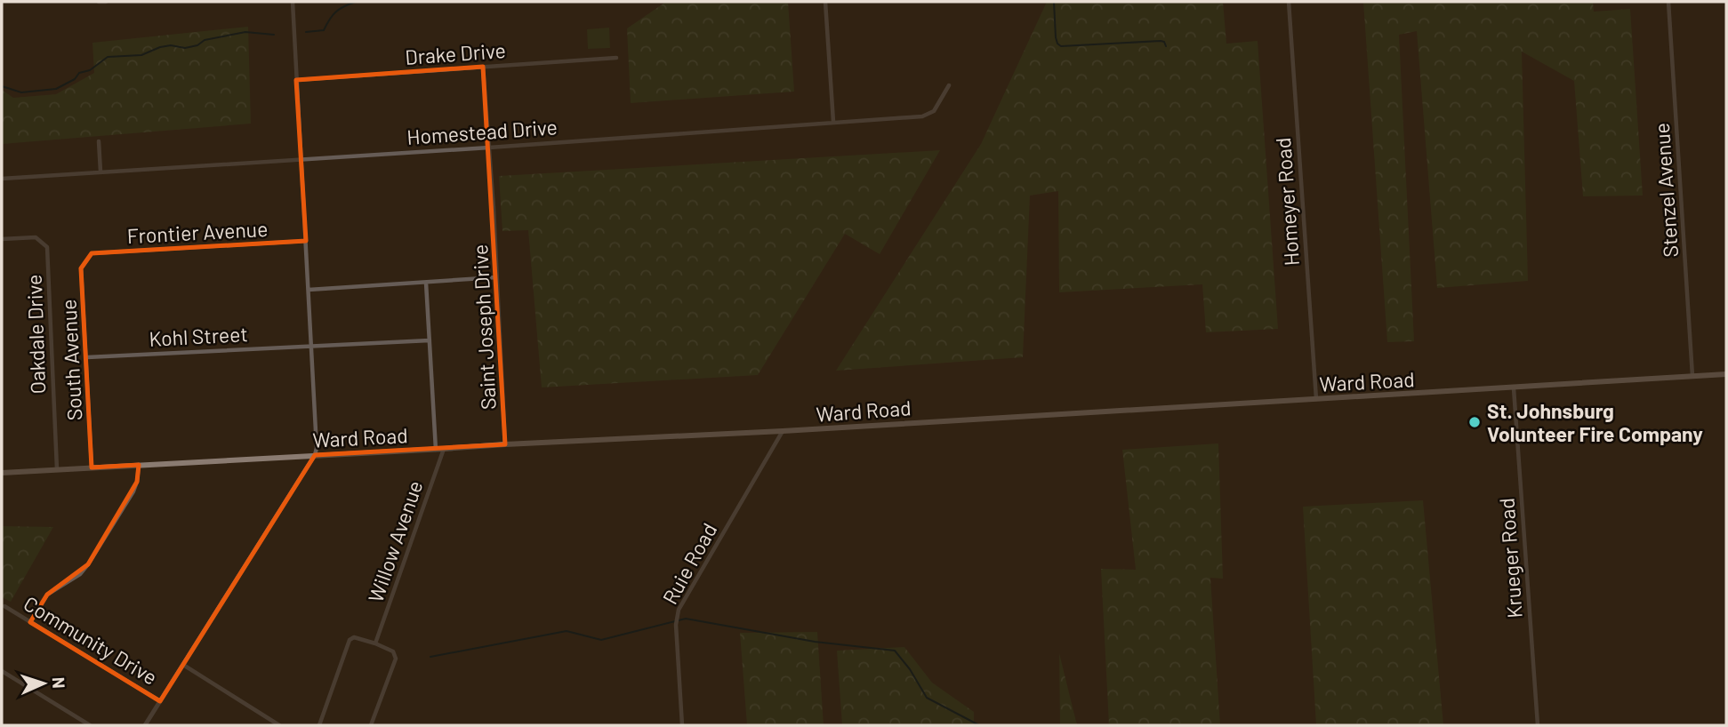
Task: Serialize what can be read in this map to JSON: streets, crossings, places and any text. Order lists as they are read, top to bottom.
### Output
{
  "streets": {
    "main road": ["Ward Road"],
    "street": [
      "Drake Drive",
      "Homestead Drive",
      "Stenzel Avenue",
      "Homeyer Road",
      "Frontier Avenue",
      "Saint Joseph Drive",
      "Oakdale Drive",
      "Kohl Street",
      "South Avenue",
      "Willow Avenue",
      "Krueger Road",
      "Ruie Road",
      "Community Drive"
    ]
  },
  "crossings": [
    ["Drake Drive", "Saint Joseph Drive"],
    ["Homestead Drive", "Saint Joseph Drive"],
    ["Stenzel Avenue", "Ward Road"],
    ["Homeyer Road", "Ward Road"],
    ["Frontier Avenue", "South Avenue"],
    ["Saint Joseph Drive", "Ward Road"],
    ["Oakdale Drive", "Ward Road"],
    ["Kohl Street", "South Avenue"],
    ["South Avenue", "Ward Road"],
    ["Ward Road", "Willow Avenue"],
    ["Ward Road", "Krueger Road"],
    ["Ward Road", "Ruie Road"]
  ],
  "places": ["St. Johnsburg Volunteer Fire Company"],
  "north": "right"
}
